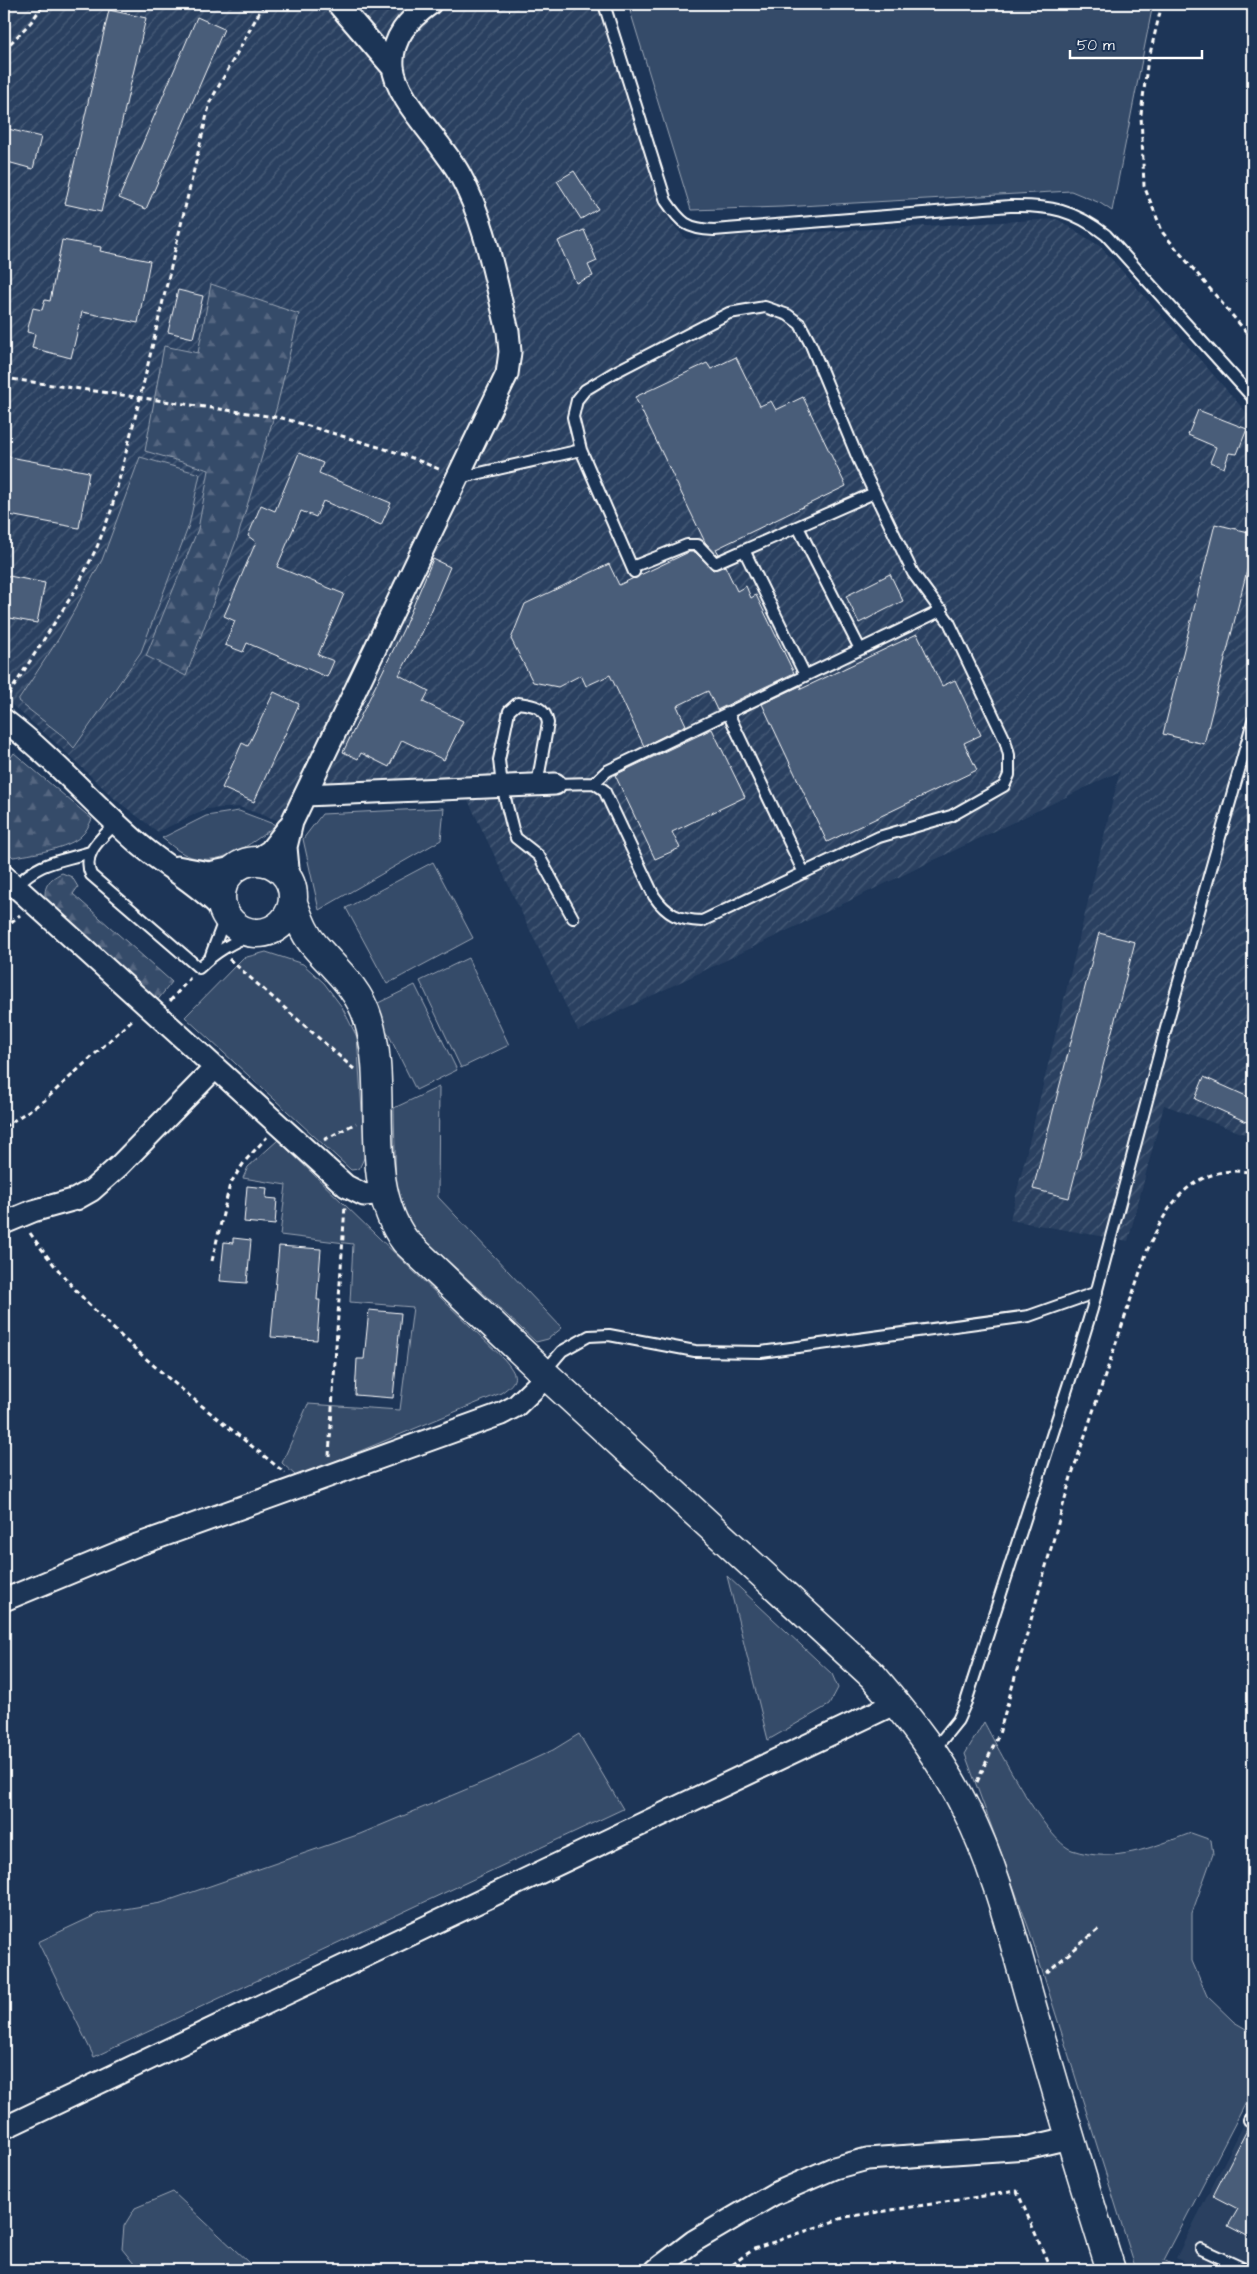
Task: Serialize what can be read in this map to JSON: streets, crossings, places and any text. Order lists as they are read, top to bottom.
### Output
{
  "scale_bar": "50 m"
}
